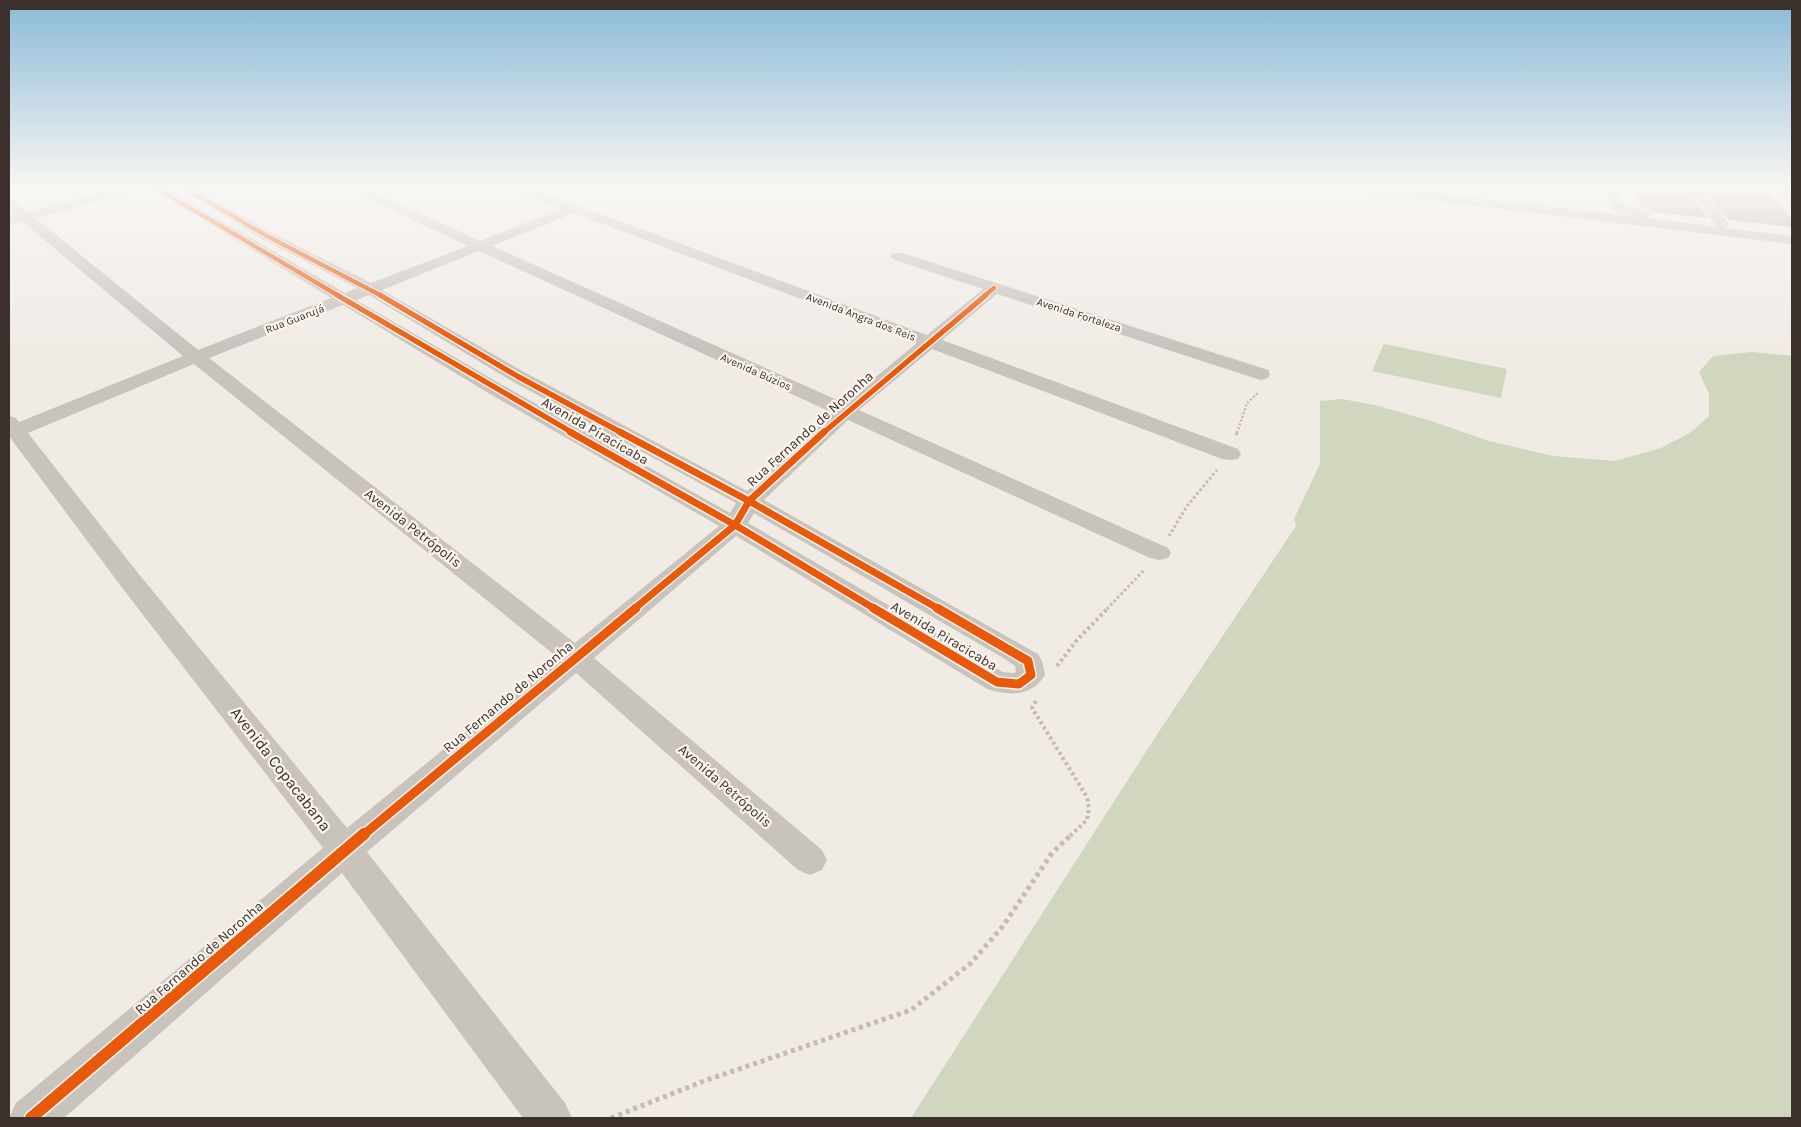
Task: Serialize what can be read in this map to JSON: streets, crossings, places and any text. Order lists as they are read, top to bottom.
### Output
{
  "streets": {
    "street": [
      "Avenida Fortaleza",
      "Avenida Angra dos Reis",
      "Rua Guarujá",
      "Avenida Búzios",
      "Rua Fernando de Noronha",
      "Avenida Piracicaba",
      "Avenida Petrópolis",
      "Avenida Copacabana"
    ]
  },
  "crossings": [
    ["Avenida Fortaleza", "Rua Fernando de Noronha"],
    ["Avenida Angra dos Reis", "Rua Fernando de Noronha"],
    ["Rua Guarujá", "Avenida Búzios"],
    ["Rua Guarujá", "Avenida Piracicaba"],
    ["Rua Guarujá", "Avenida Petrópolis"],
    ["Rua Guarujá", "Avenida Copacabana"],
    ["Avenida Búzios", "Rua Fernando de Noronha"],
    ["Rua Fernando de Noronha", "Avenida Piracicaba"],
    ["Rua Fernando de Noronha", "Avenida Petrópolis"],
    ["Rua Fernando de Noronha", "Avenida Copacabana"]
  ]
}
